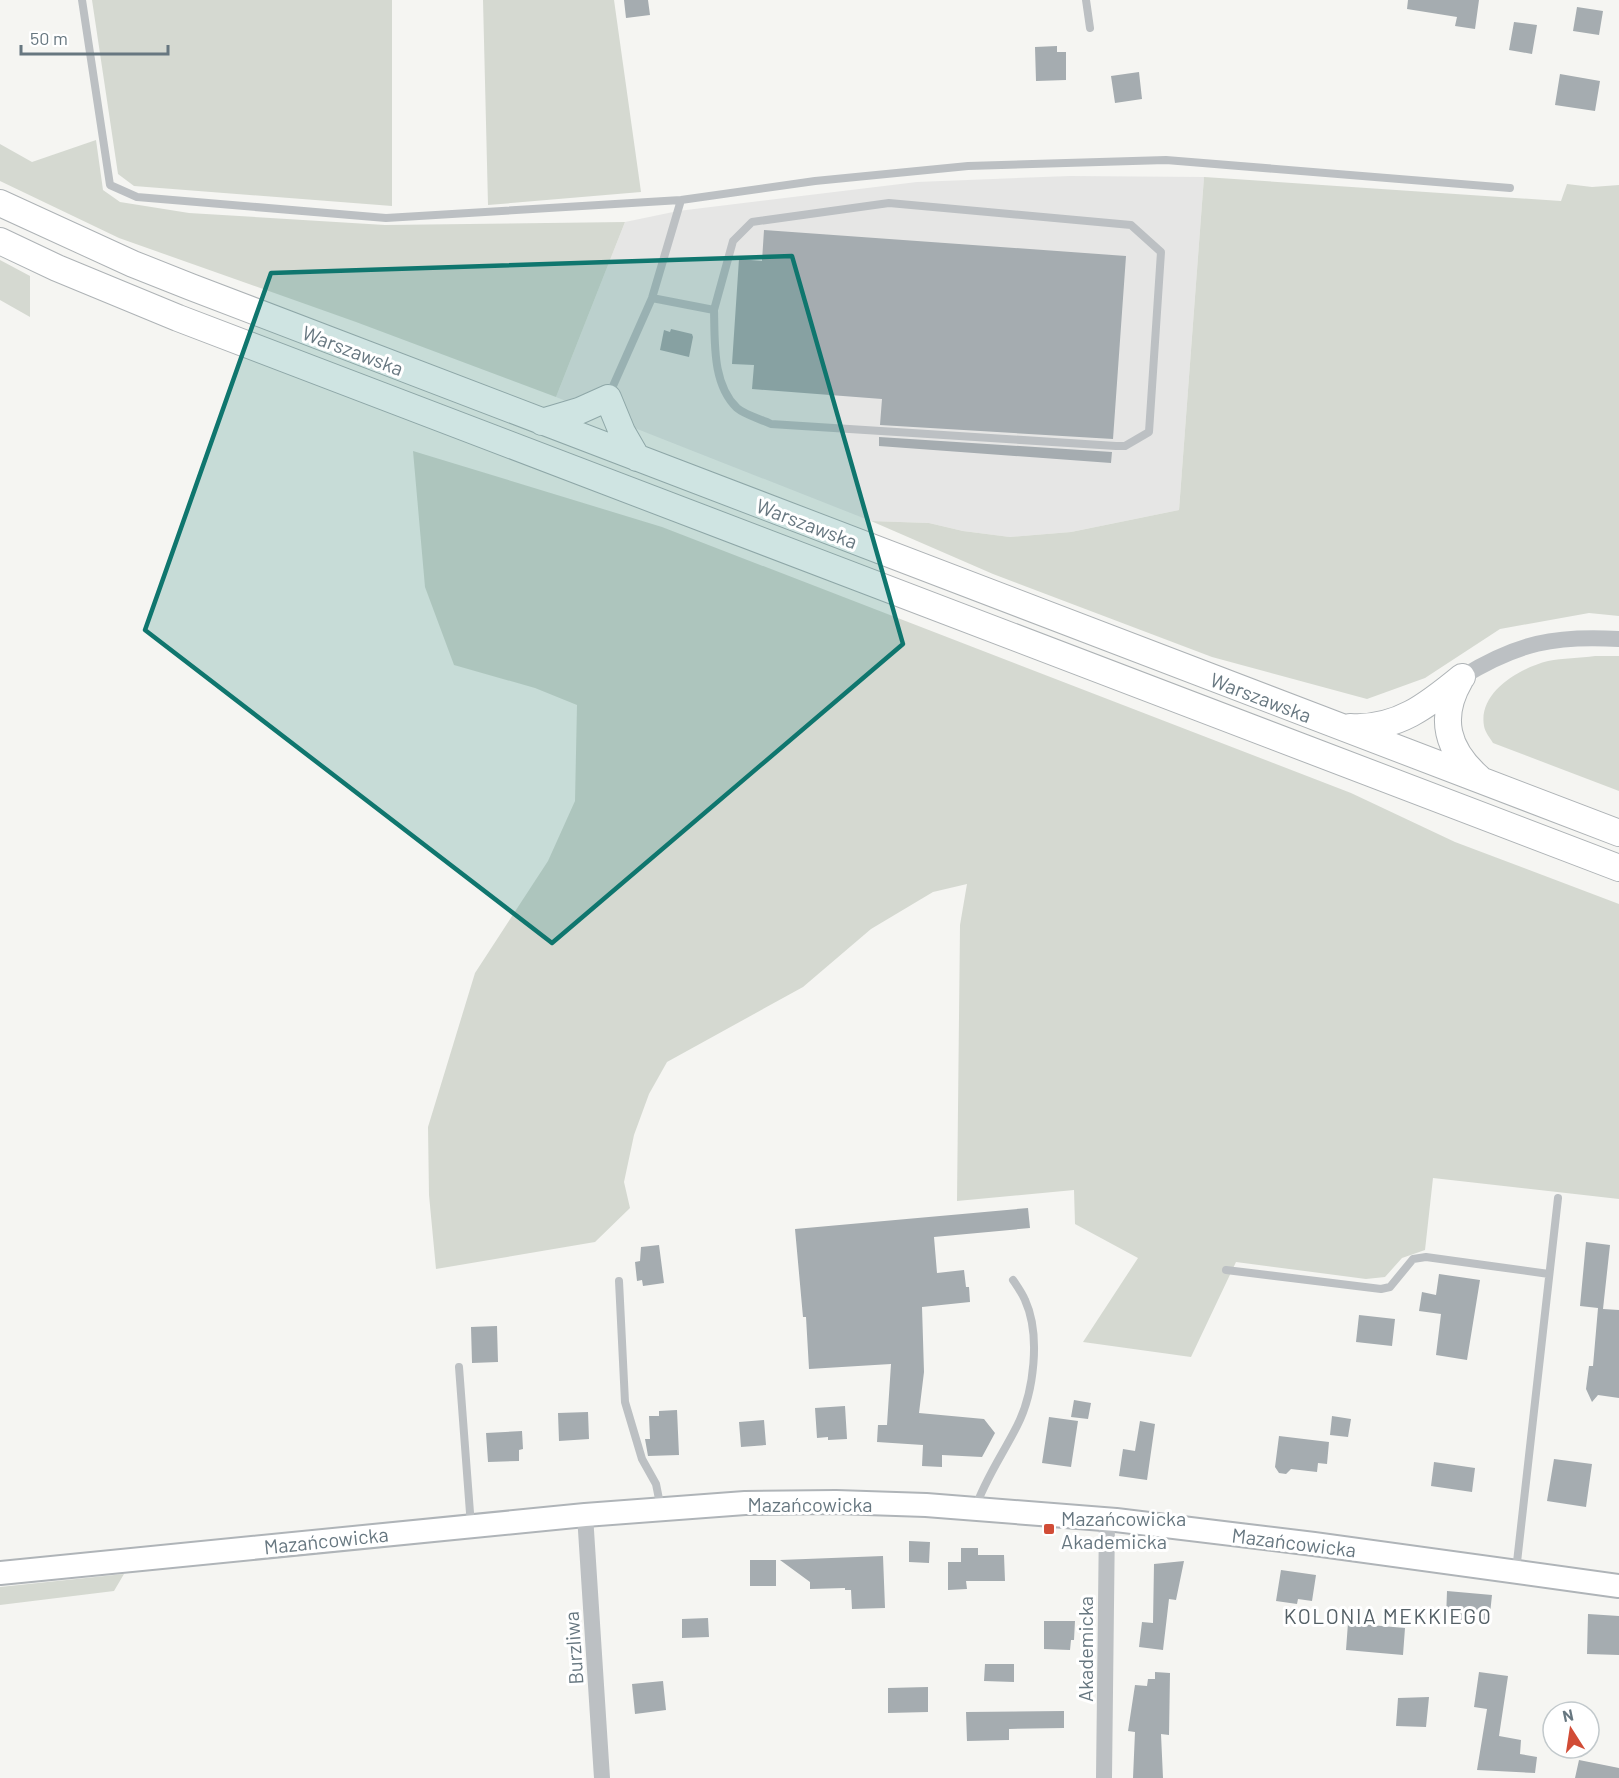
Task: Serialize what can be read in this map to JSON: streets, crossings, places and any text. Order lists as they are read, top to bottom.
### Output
{
  "streets": {
    "main road": ["Warszawska"],
    "street": ["Mazańcowicka", "Burzliwa", "Akademicka"]
  },
  "crossings": [
    ["Mazańcowicka", "Burzliwa"],
    ["Mazańcowicka", "Akademicka"]
  ],
  "districts": ["KOLONIA MEKKIEGO"],
  "places": {
    "transit": ["Mazańcowicka Akademicka"]
  },
  "scale_bar": "50 m",
  "north": "top"
}
